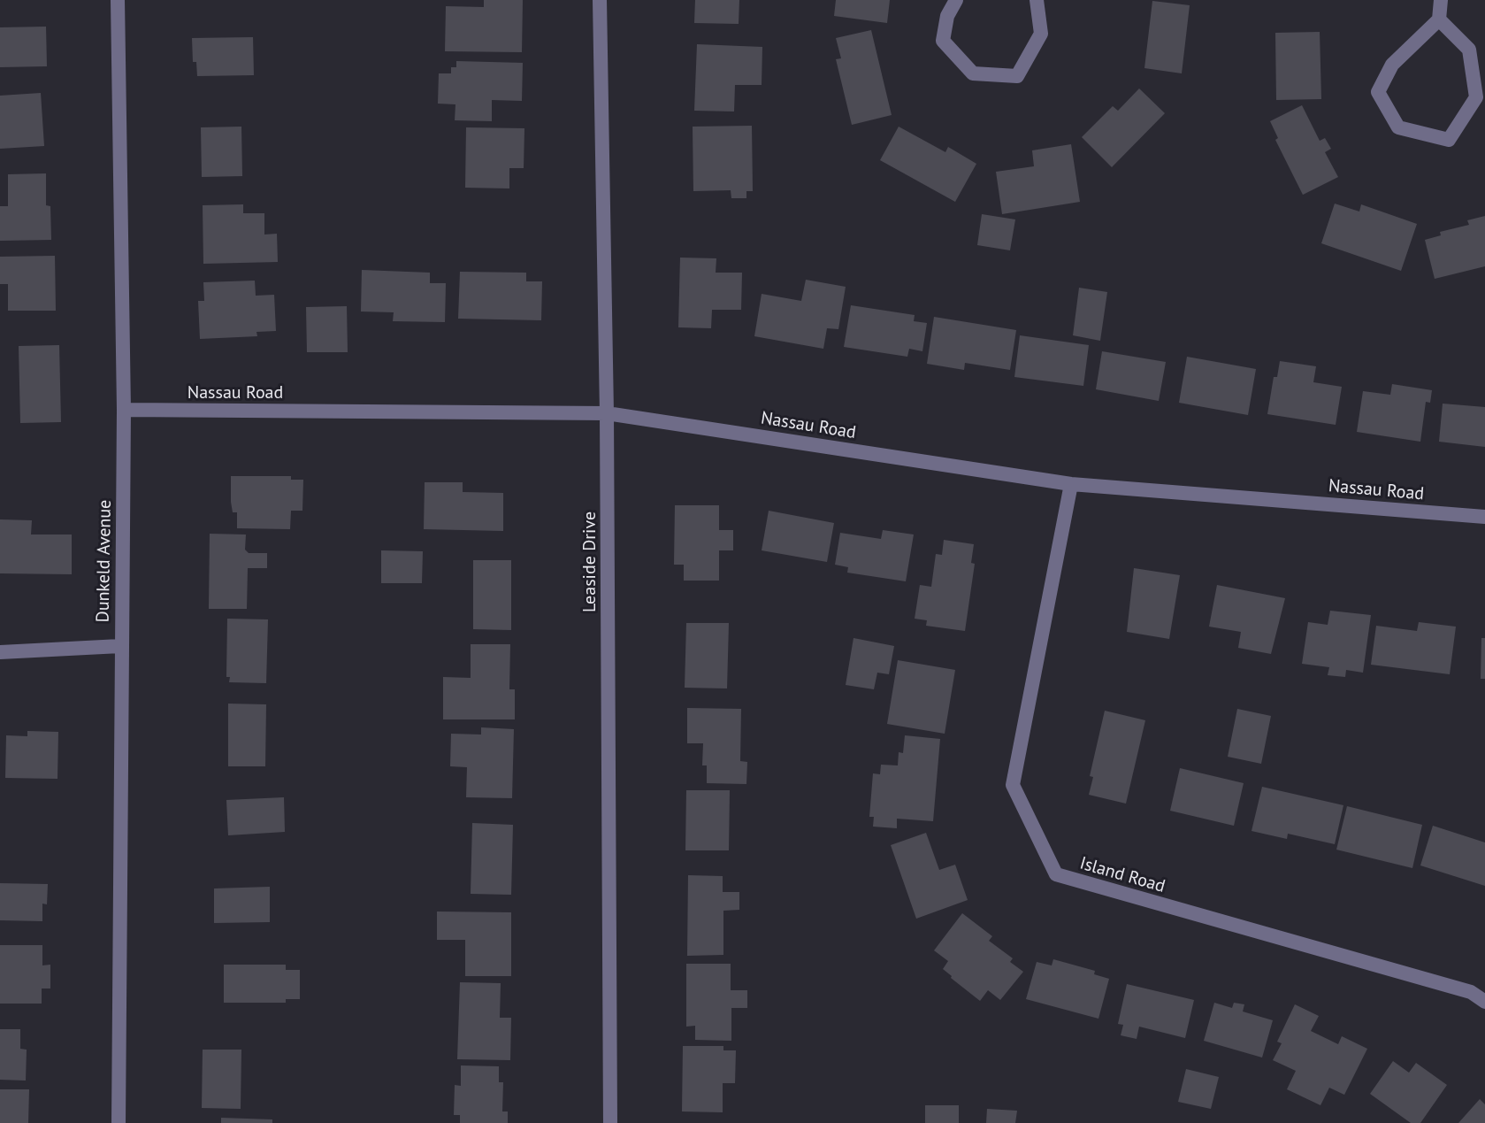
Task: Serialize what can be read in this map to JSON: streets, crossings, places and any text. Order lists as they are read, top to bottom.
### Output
{
  "streets": {
    "street": [
      "Nassau Road",
      "Dunkeld Avenue",
      "Leaside Drive",
      "Island Road"
    ]
  },
  "crossings": [
    ["Nassau Road", "Dunkeld Avenue"],
    ["Nassau Road", "Leaside Drive"],
    ["Nassau Road", "Island Road"]
  ]
}
